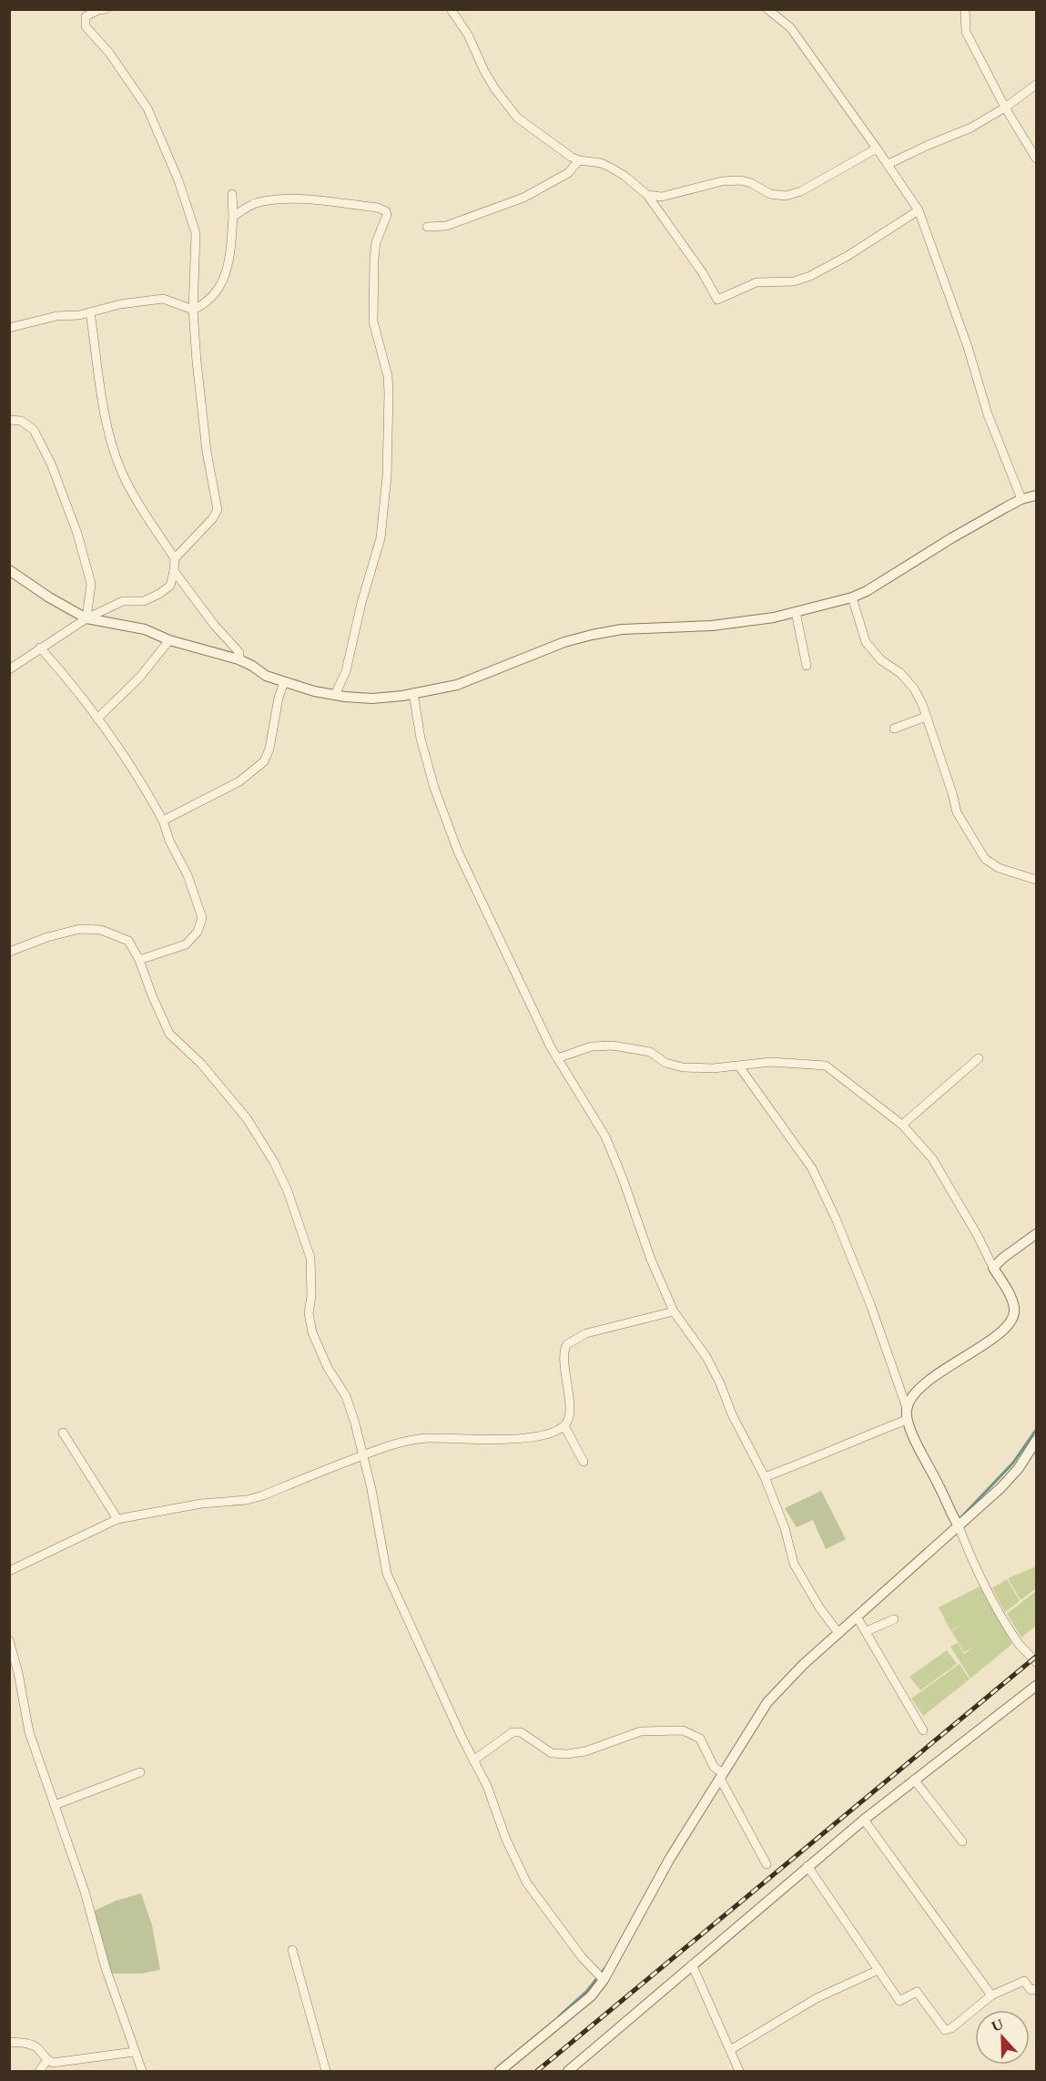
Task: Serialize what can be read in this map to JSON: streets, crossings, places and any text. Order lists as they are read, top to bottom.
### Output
{
  "north": "top"
}
